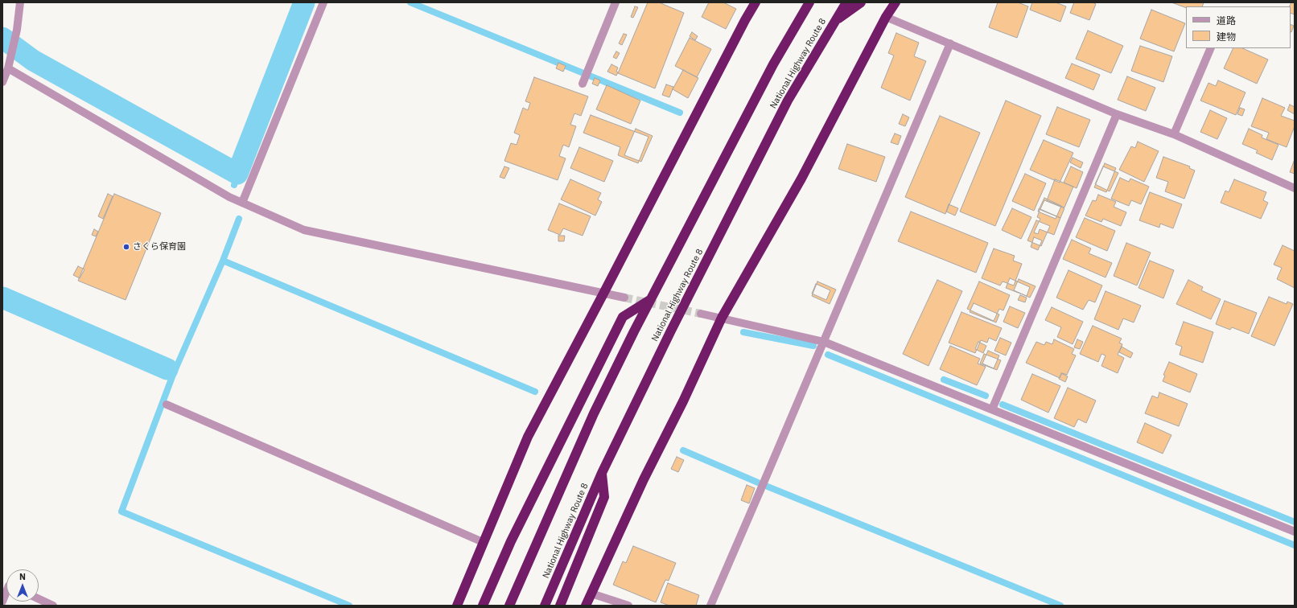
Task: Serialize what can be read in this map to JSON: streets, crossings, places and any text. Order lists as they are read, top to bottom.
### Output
{
  "streets": {
    "highway": ["National Highway Route 8"]
  },
  "places": ["さくら保育園"],
  "legend": ["道路", "建物"],
  "north": "top"
}
